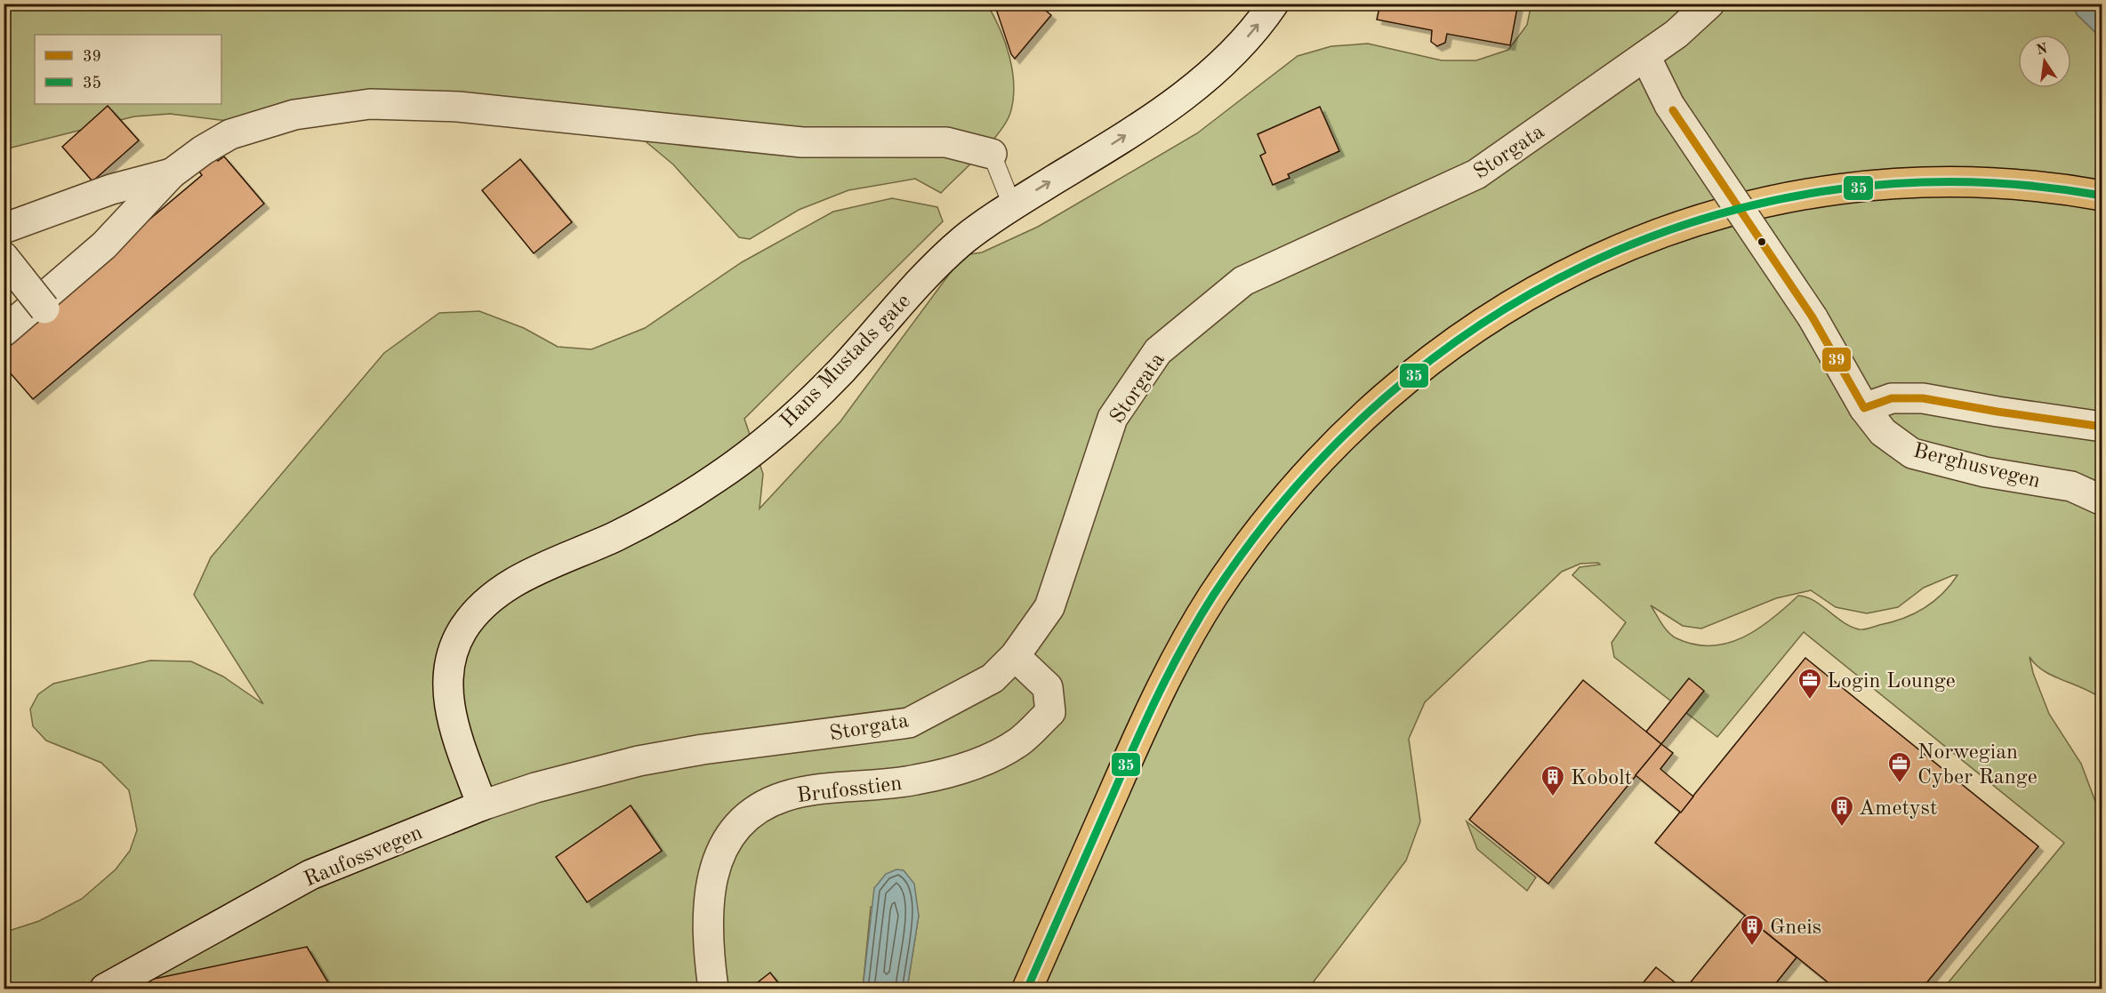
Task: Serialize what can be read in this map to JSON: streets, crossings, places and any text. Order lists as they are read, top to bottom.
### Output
{
  "streets": {
    "street": [
      "Storgata",
      "Hans Mustads gate",
      "Berghusvegen",
      "Brufosstien",
      "Raufossvegen"
    ]
  },
  "crossings": [
    ["Storgata", "Berghusvegen"],
    ["Storgata", "Brufosstien"],
    ["Storgata", "Raufossvegen"],
    ["Hans Mustads gate", "Raufossvegen"]
  ],
  "places": {
    "office": ["Login Lounge", "Norwegian Cyber Range"],
    "building": ["Kobolt", "Ametyst", "Gneis"]
  },
  "lines": ["transit line 39", "transit line 35"],
  "legend": ["39", "35"],
  "north": "top"
}
